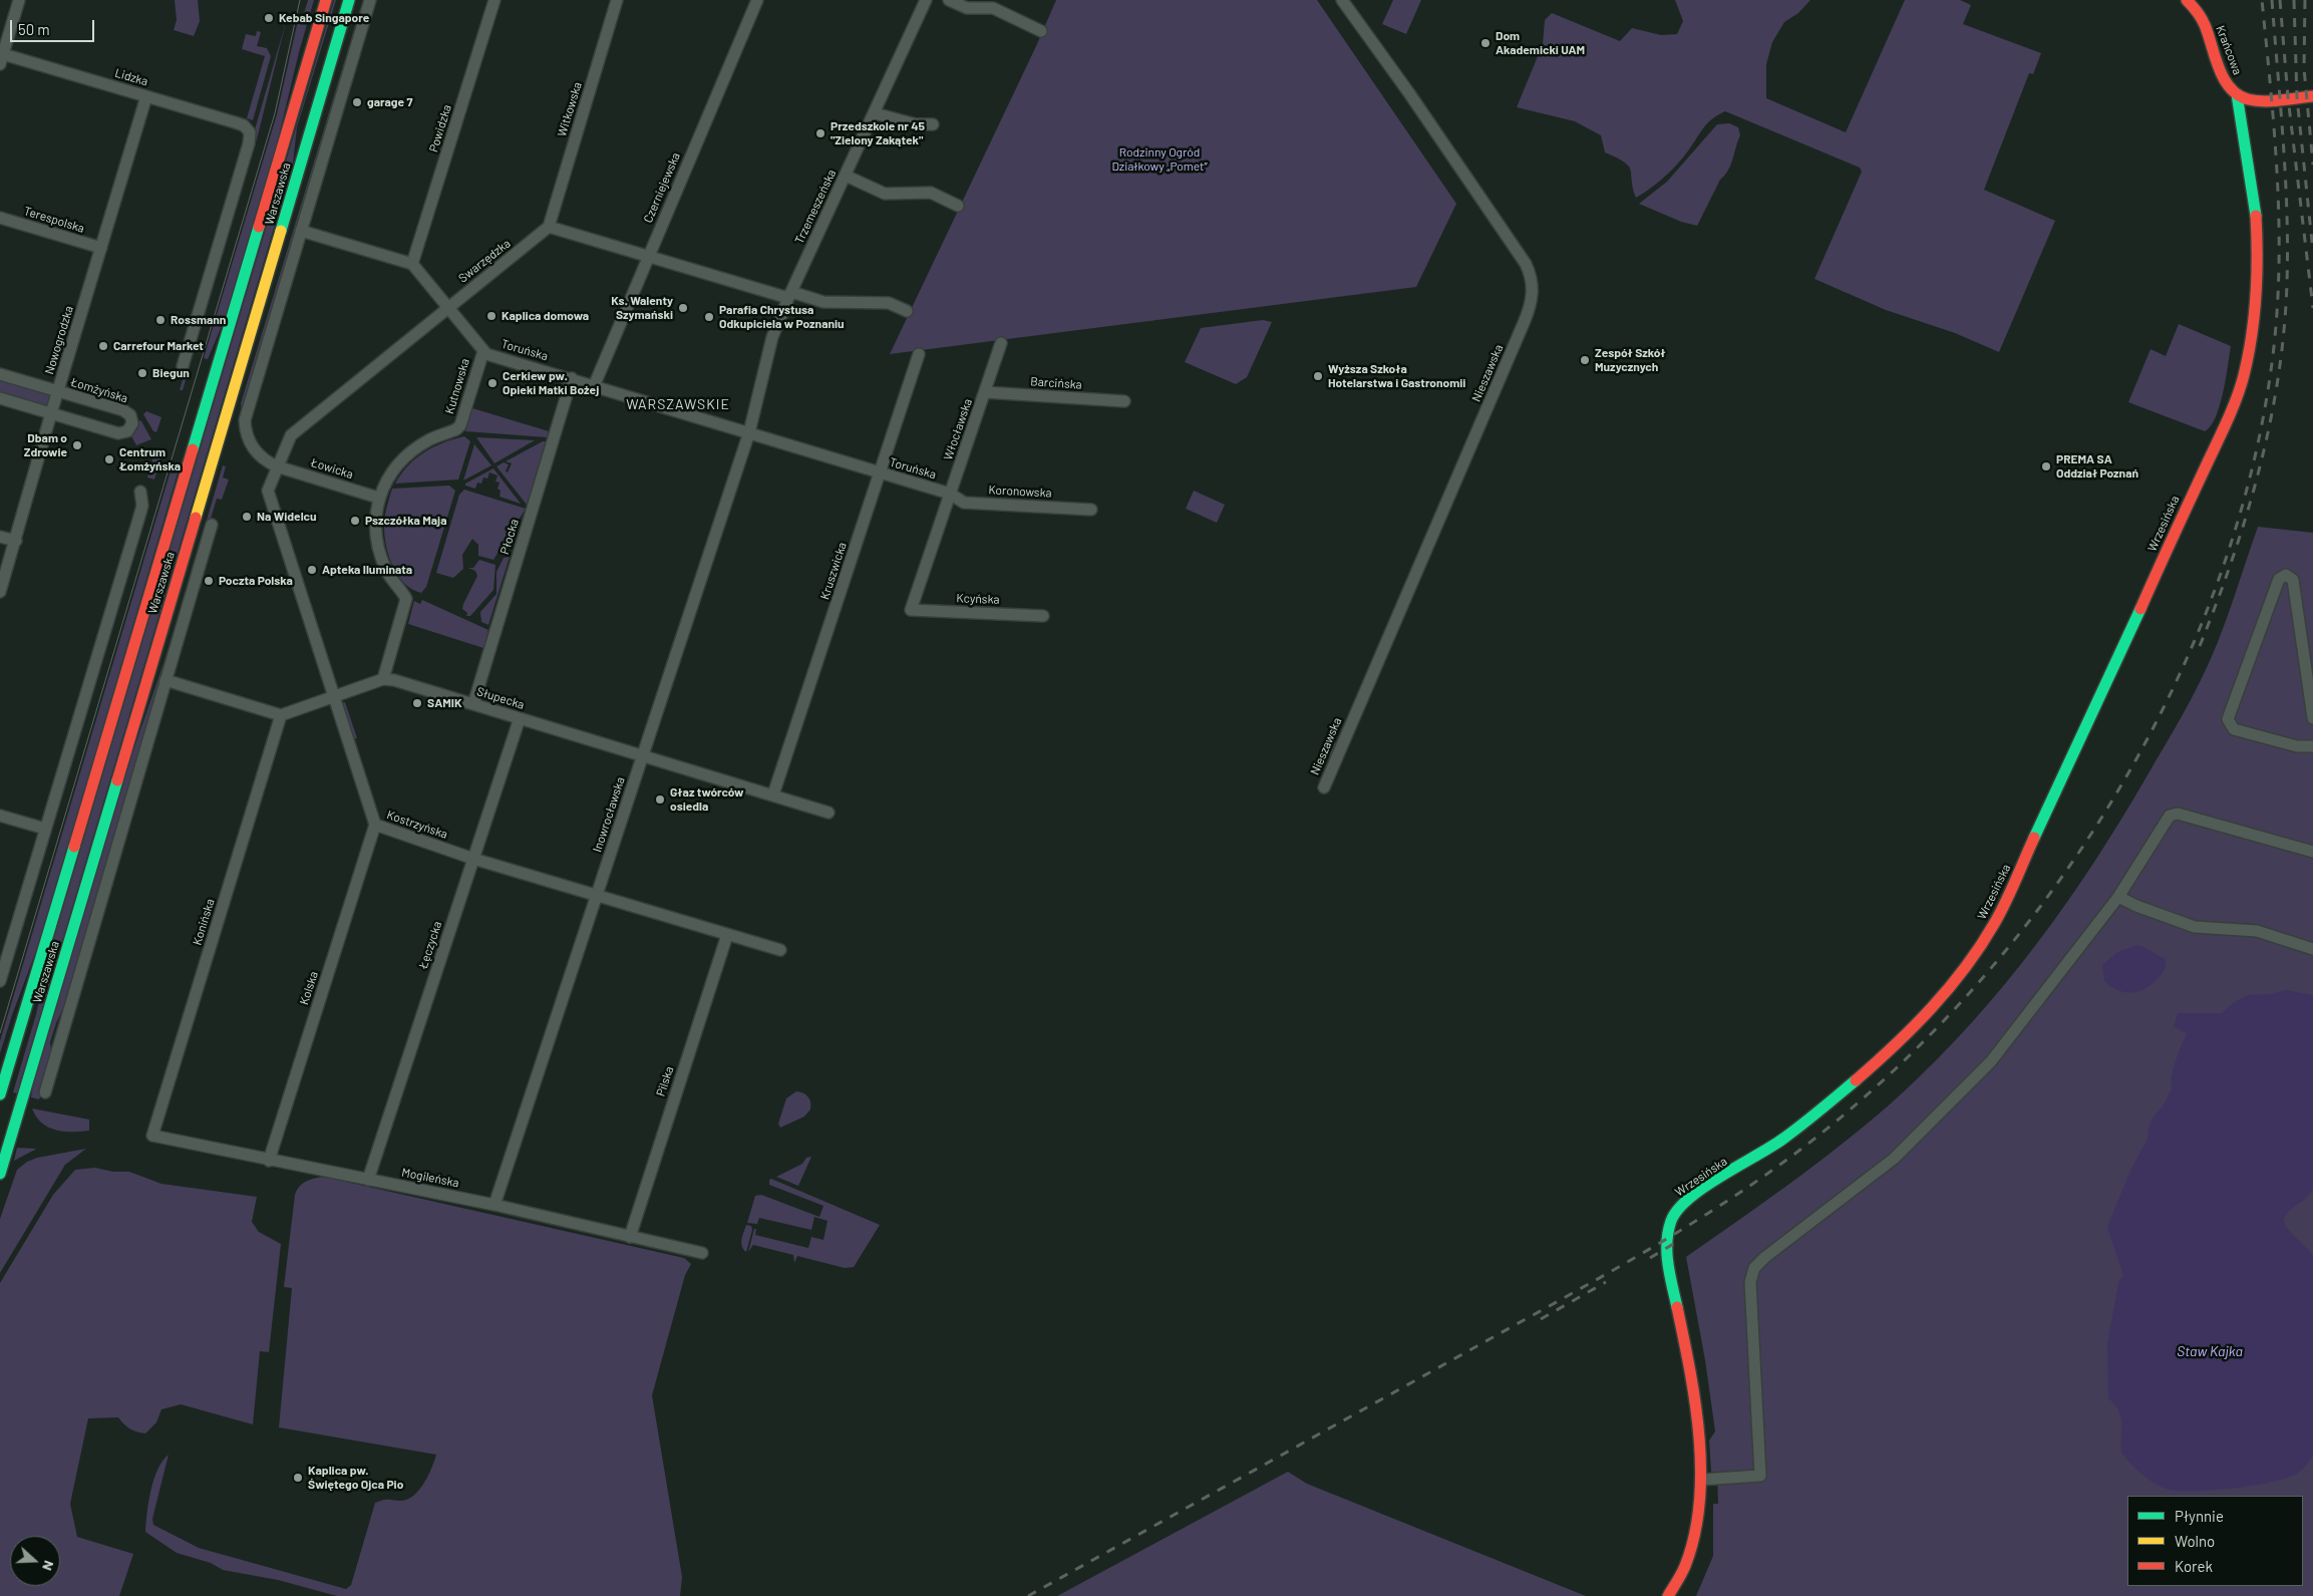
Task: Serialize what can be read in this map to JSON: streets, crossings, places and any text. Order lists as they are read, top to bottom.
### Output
{
  "streets": {
    "main road": ["Krańcowa", "Warszawska", "Wrzesińska"],
    "street": [
      "Lidzka",
      "Witkowska",
      "Powidzka",
      "Czerniejewska",
      "Trzemeszeńska",
      "Terespolska",
      "Swarzędzka",
      "Nowogrodzka",
      "Toruńska",
      "Nieszawska",
      "Barcińska",
      "Kutnowska",
      "Łomżyńska",
      "Włocławska",
      "Łowicka",
      "Koronowska",
      "Płocka",
      "Kruszwicka",
      "Kcyńska",
      "Słupecka",
      "Inowrocławska",
      "Kostrzyńska",
      "Konińska",
      "Łęczycka",
      "Kolska",
      "Pilska",
      "Mogileńska"
    ]
  },
  "crossings": [
    ["Krańcowa", "Wrzesińska"],
    ["Lidzka", "Nowogrodzka"],
    ["Witkowska", "Swarzędzka"],
    ["Powidzka", "Toruńska"],
    ["Czerniejewska", "Toruńska"],
    ["Trzemeszeńska", "Toruńska"],
    ["Trzemeszeńska", "Inowrocławska"],
    ["Terespolska", "Nowogrodzka"],
    ["Swarzędzka", "Toruńska"],
    ["Swarzędzka", "Łowicka"],
    ["Swarzędzka", "Kostrzyńska"],
    ["Nowogrodzka", "Łomżyńska"],
    ["Toruńska", "Kutnowska"],
    ["Toruńska", "Włocławska"],
    ["Toruńska", "Koronowska"],
    ["Toruńska", "Płocka"],
    ["Toruńska", "Kruszwicka"],
    ["Toruńska", "Inowrocławska"],
    ["Barcińska", "Włocławska"],
    ["Kutnowska", "Łowicka"],
    ["Kutnowska", "Słupecka"],
    ["Włocławska", "Koronowska"],
    ["Włocławska", "Kcyńska"],
    ["Płocka", "Słupecka"],
    ["Kruszwicka", "Słupecka"],
    ["Słupecka", "Inowrocławska"],
    ["Słupecka", "Łęczycka"],
    ["Inowrocławska", "Kostrzyńska"],
    ["Inowrocławska", "Mogileńska"],
    ["Kostrzyńska", "Łęczycka"],
    ["Kostrzyńska", "Kolska"],
    ["Kostrzyńska", "Pilska"],
    ["Konińska", "Mogileńska"],
    ["Łęczycka", "Mogileńska"],
    ["Kolska", "Mogileńska"],
    ["Pilska", "Mogileńska"]
  ],
  "districts": ["WARSZAWSKIE"],
  "water": ["Staw Kajka"],
  "parks": ["Rodzinny Ogród Działkowy „Pomet”"],
  "places": [
    "Kebab Singapore",
    "Dom Akademicki UAM",
    "garage 7",
    "Przedszkole nr 45 \"Zielony Zakątek\"",
    "Ks. Walenty Szymański",
    "Kaplica domowa",
    "Parafia Chrystusa Odkupiciela w Poznaniu",
    "Rossmann",
    "Carrefour Market",
    "Zespół Szkół Muzycznych",
    "Biegun",
    "Wyższa Szkoła Hotelarstwa i Gastronomii",
    "Cerkiew pw. Opieki Matki Bożej",
    "Dbam o Zdrowie",
    "Centrum Łomżyńska",
    "PREMA SA Oddział Poznań",
    "Na Widelcu",
    "Pszczółka Maja",
    "Apteka Iluminata",
    "Poczta Polska",
    "SAMIK",
    "Głaz twórców osiedla",
    "Kaplica pw. Świętego Ojca Pio"
  ],
  "legend": ["Płynnie", "Wolno", "Korek"],
  "scale_bar": "50 m",
  "north": "right"
}
